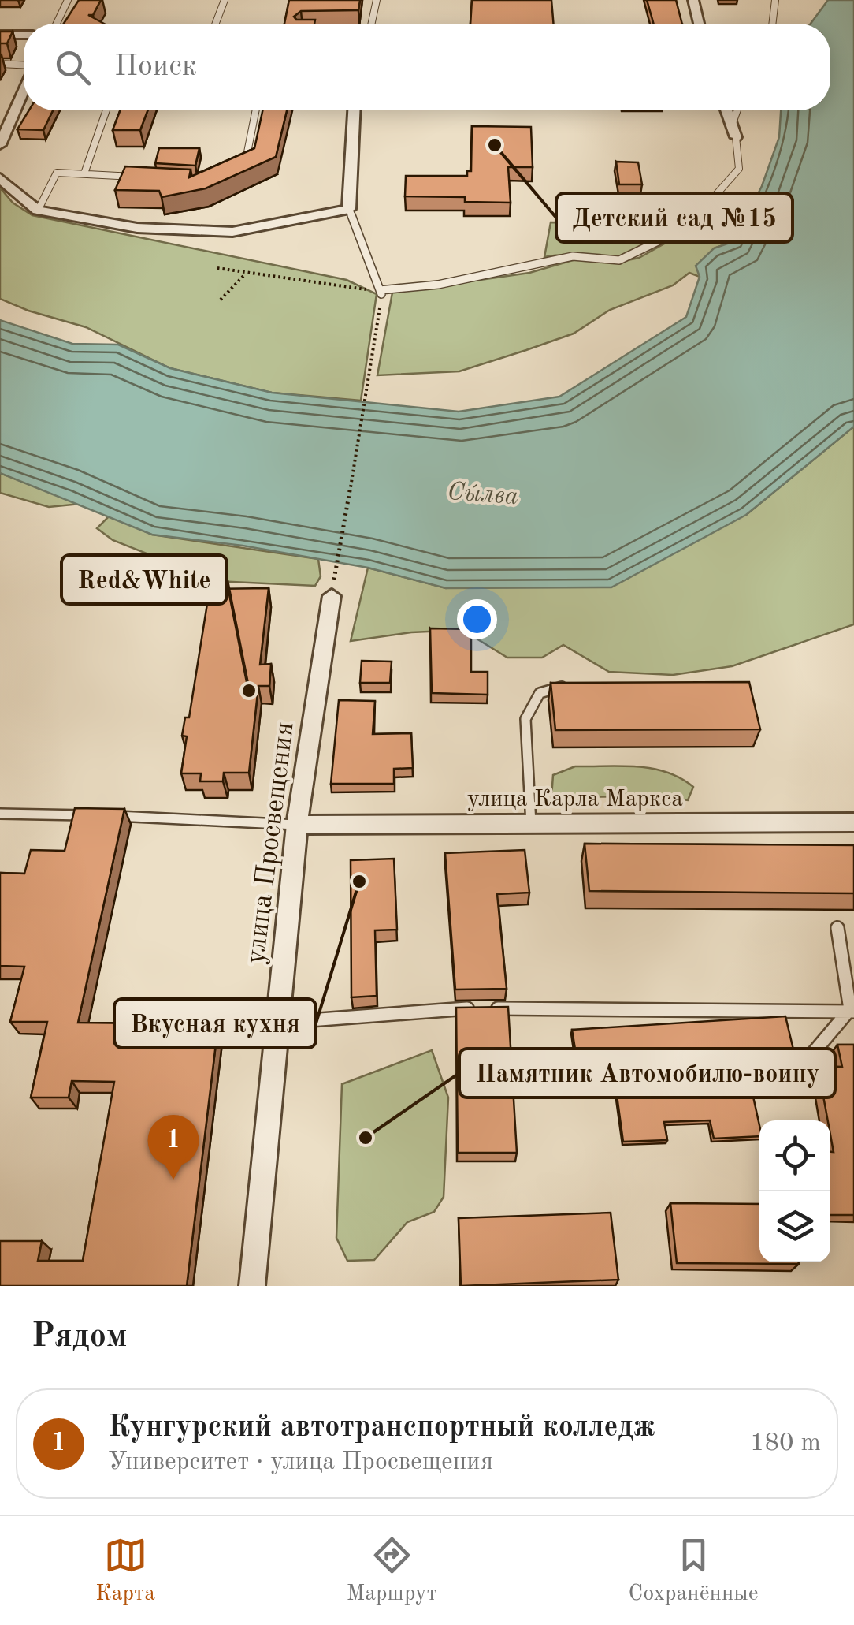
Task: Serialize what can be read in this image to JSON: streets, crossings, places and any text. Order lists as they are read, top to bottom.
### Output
{
  "streets": {
    "street": ["улица Карла Маркса", "улица Просвещения"]
  },
  "crossings": [
    ["улица Карла Маркса", "улица Просвещения"]
  ],
  "water": ["Сы́лва"],
  "places": [
    "Детский сад №15",
    "Red&White",
    "Вкусная кухня",
    "Памятник Автомобилю-воину"
  ],
  "page": {
    "search": "Поиск",
    "pins": "1",
    "heading": "Рядом",
    "list": [
      {
        "mark": "1",
        "name": "Кунгурский автотранспортный колледж",
        "note": "Университет · улица Просвещения",
        "value": "180 m"
      }
    ],
    "nav": ["Карта", "Маршрут", "Сохранённые"]
  }
}
